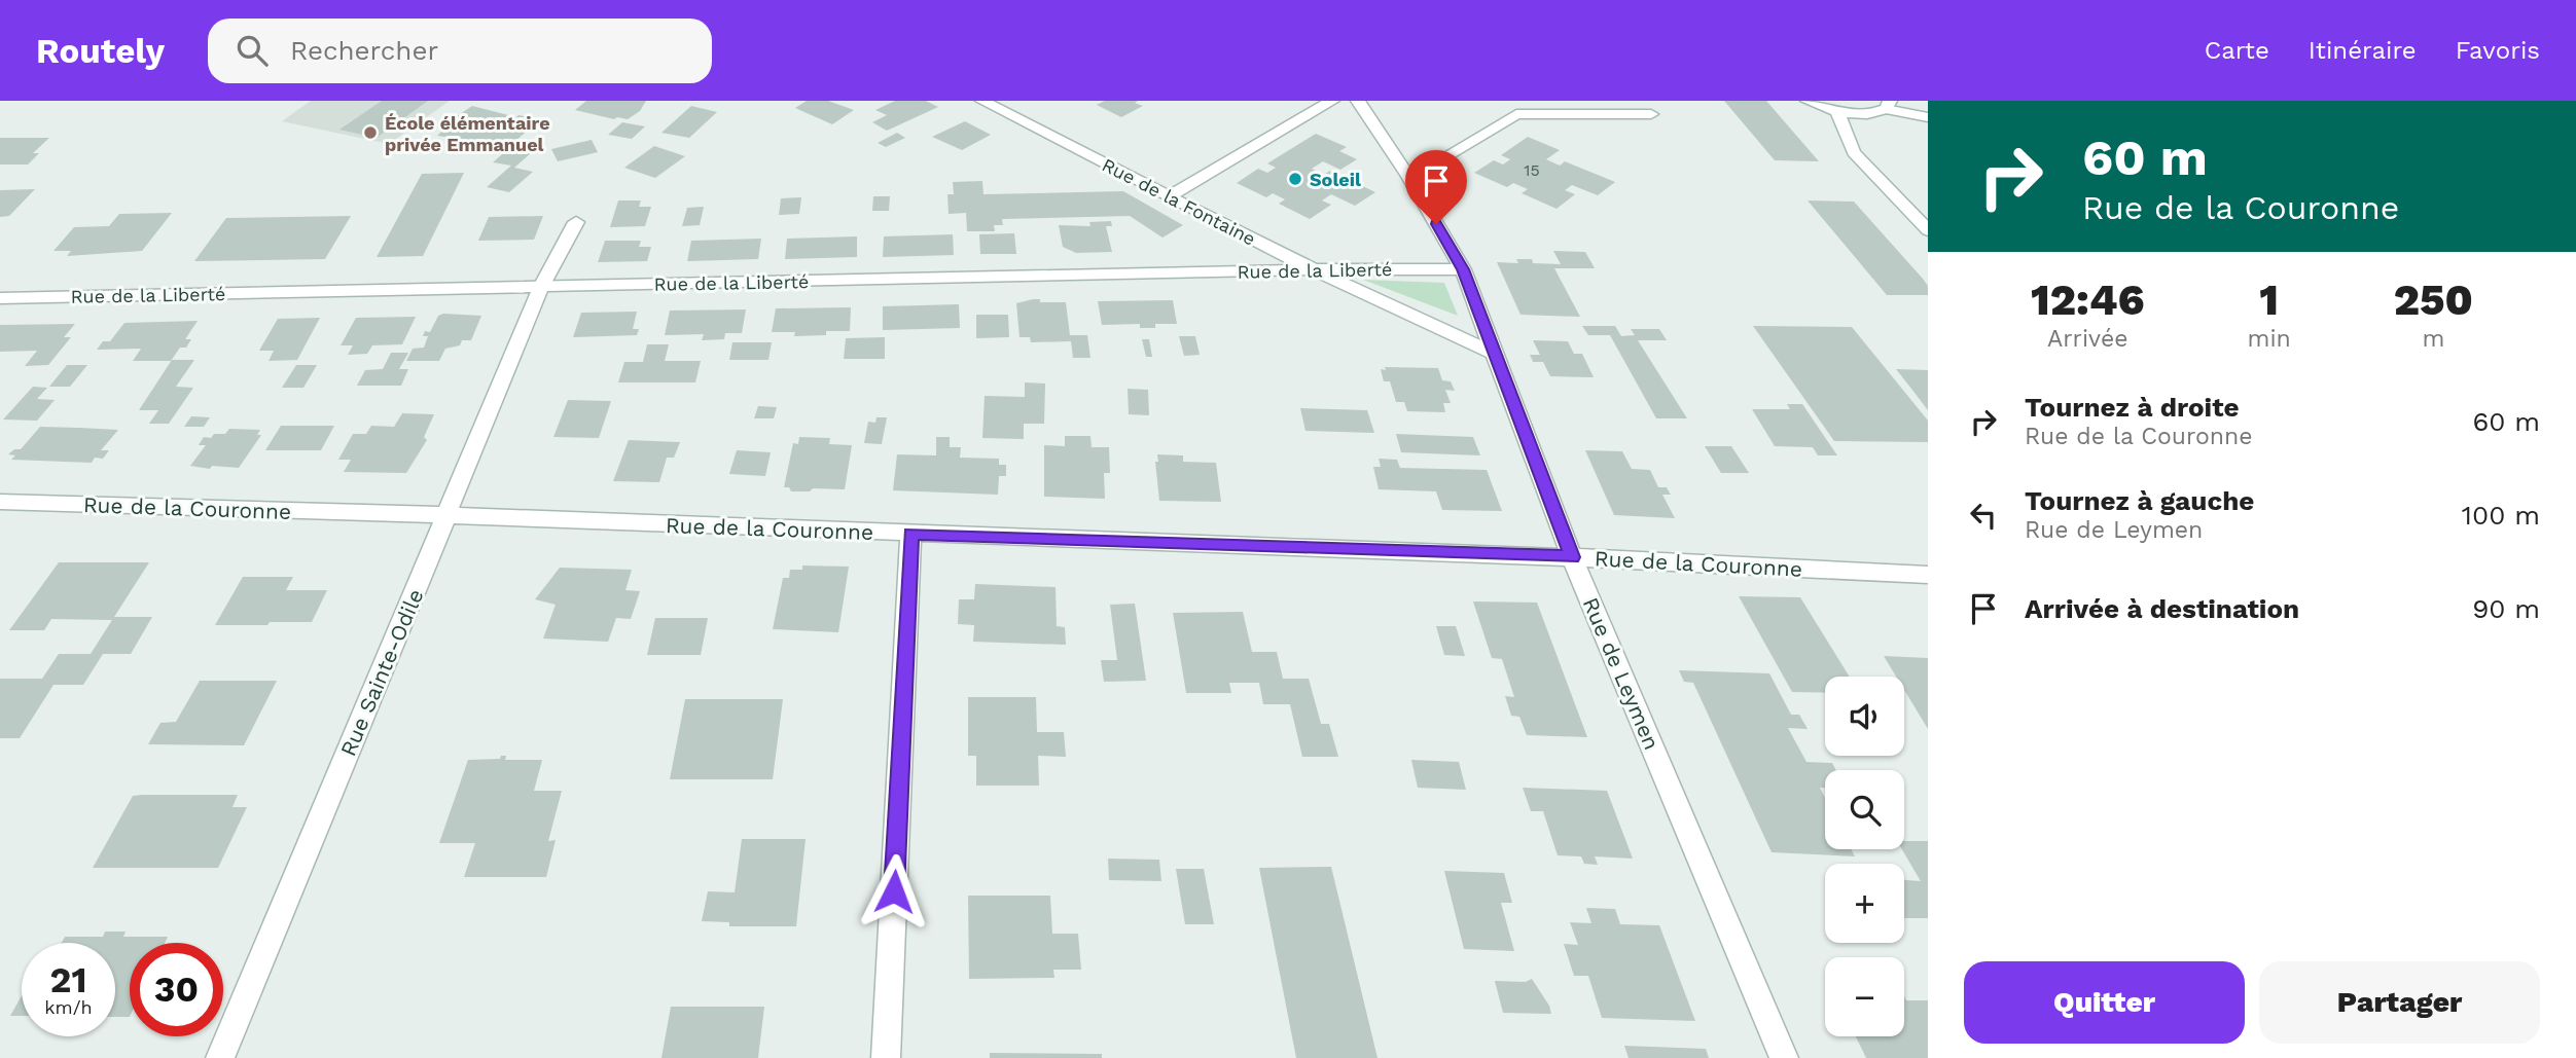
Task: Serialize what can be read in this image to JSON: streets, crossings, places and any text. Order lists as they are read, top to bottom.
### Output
{
  "streets": {
    "street": [
      "Rue de la Fontaine",
      "Rue de la Liberté",
      "Rue de la Couronne",
      "Rue Sainte-Odile",
      "Rue de Leymen"
    ]
  },
  "crossings": [
    ["Rue de la Fontaine", "Rue de la Liberté"],
    ["Rue de la Fontaine", "Rue de Leymen"],
    ["Rue de la Liberté", "Rue Sainte-Odile"],
    ["Rue de la Liberté", "Rue de Leymen"],
    ["Rue de la Couronne", "Rue Sainte-Odile"],
    ["Rue de la Couronne", "Rue de Leymen"]
  ],
  "places": ["École élémentaire privée Emmanuel", "Soleil"],
  "house_numbers": ["15"],
  "page": {
    "header": "Routely",
    "search": "Rechercher",
    "nav": ["Carte", "Itinéraire", "Favoris"],
    "turn": ["60 m", "Rue de la Couronne"],
    "eta": [
      "12:46",
      "Arrivée",
      "1",
      "min",
      "250",
      "m"
    ],
    "list": [
      {
        "name": "Tournez à droite",
        "note": "Rue de la Couronne",
        "value": "60 m"
      },
      {
        "name": "Tournez à gauche",
        "note": "Rue de Leymen",
        "value": "100 m"
      },
      {
        "name": "Arrivée à destination",
        "value": "90 m"
      }
    ],
    "map_buttons": ["+", "−"],
    "speed": "21 km/h",
    "limit": "30",
    "buttons": ["Quitter", "Partager"]
  }
}
